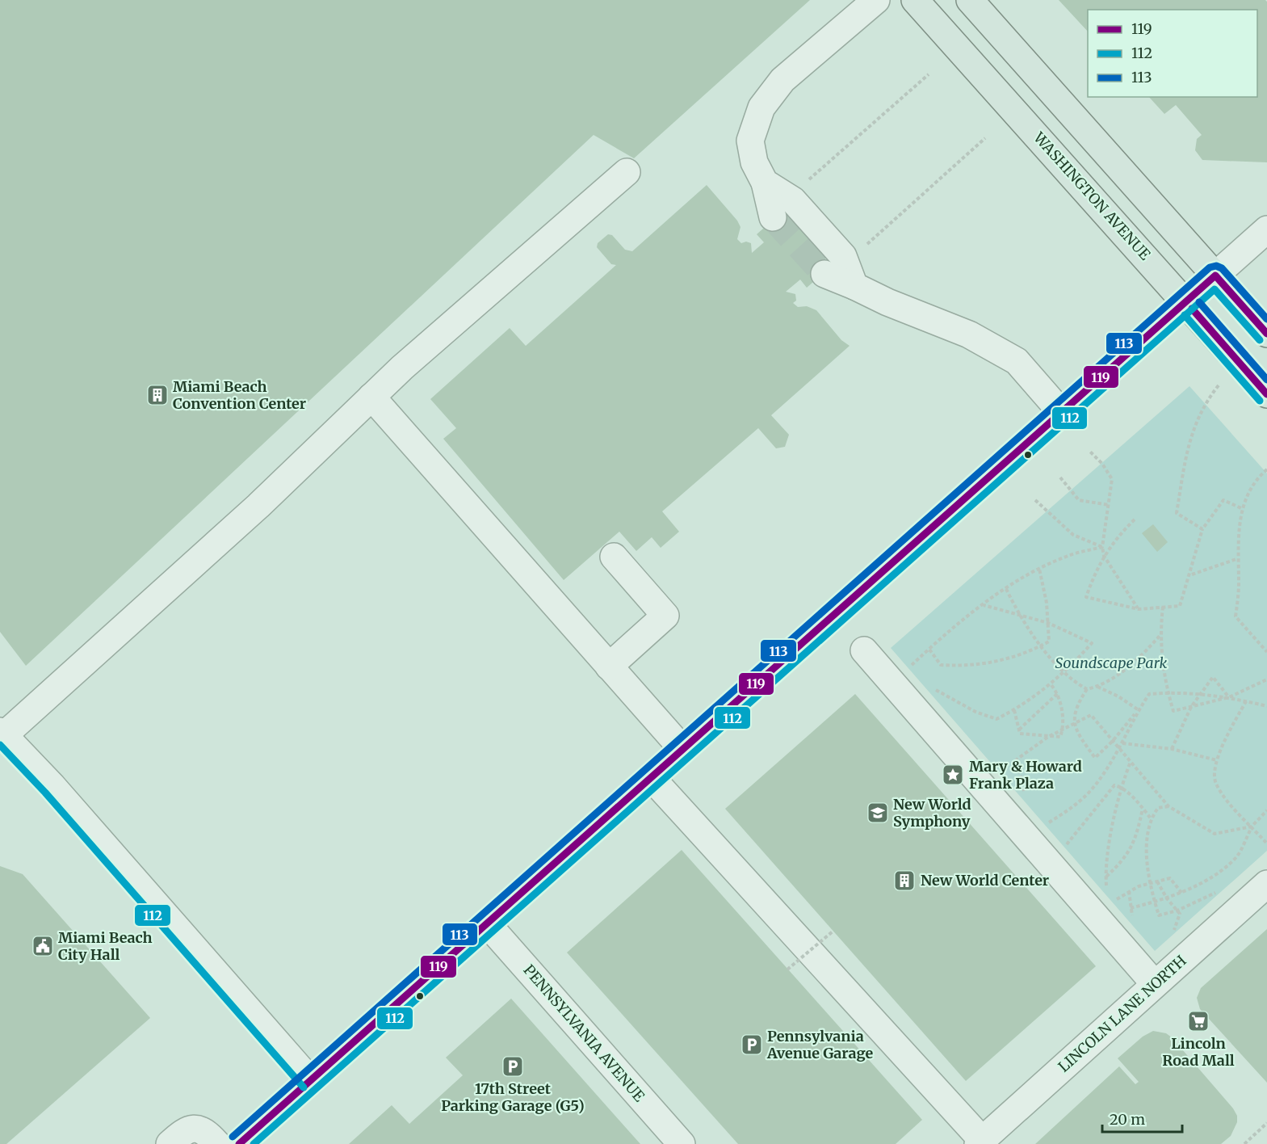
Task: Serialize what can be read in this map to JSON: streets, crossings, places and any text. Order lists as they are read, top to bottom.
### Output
{
  "streets": {
    "main road": ["WASHINGTON AVENUE"],
    "street": ["LINCOLN LANE NORTH", "PENNSYLVANIA AVENUE"]
  },
  "parks": ["Soundscape Park"],
  "places": {
    "building": ["Miami Beach Convention Center", "New World Center"],
    "place": ["Mary & Howard Frank Plaza"],
    "school or university": ["New World Symphony"],
    "public building": ["Miami Beach City Hall"],
    "supermarket": ["Lincoln Road Mall"],
    "parking": ["Pennsylvania Avenue Garage", "17th Street Parking Garage (G5)"]
  },
  "lines": ["transit line 113", "transit line 119", "transit line 112"],
  "legend": ["119", "112", "113"],
  "scale_bar": "20 m"
}
